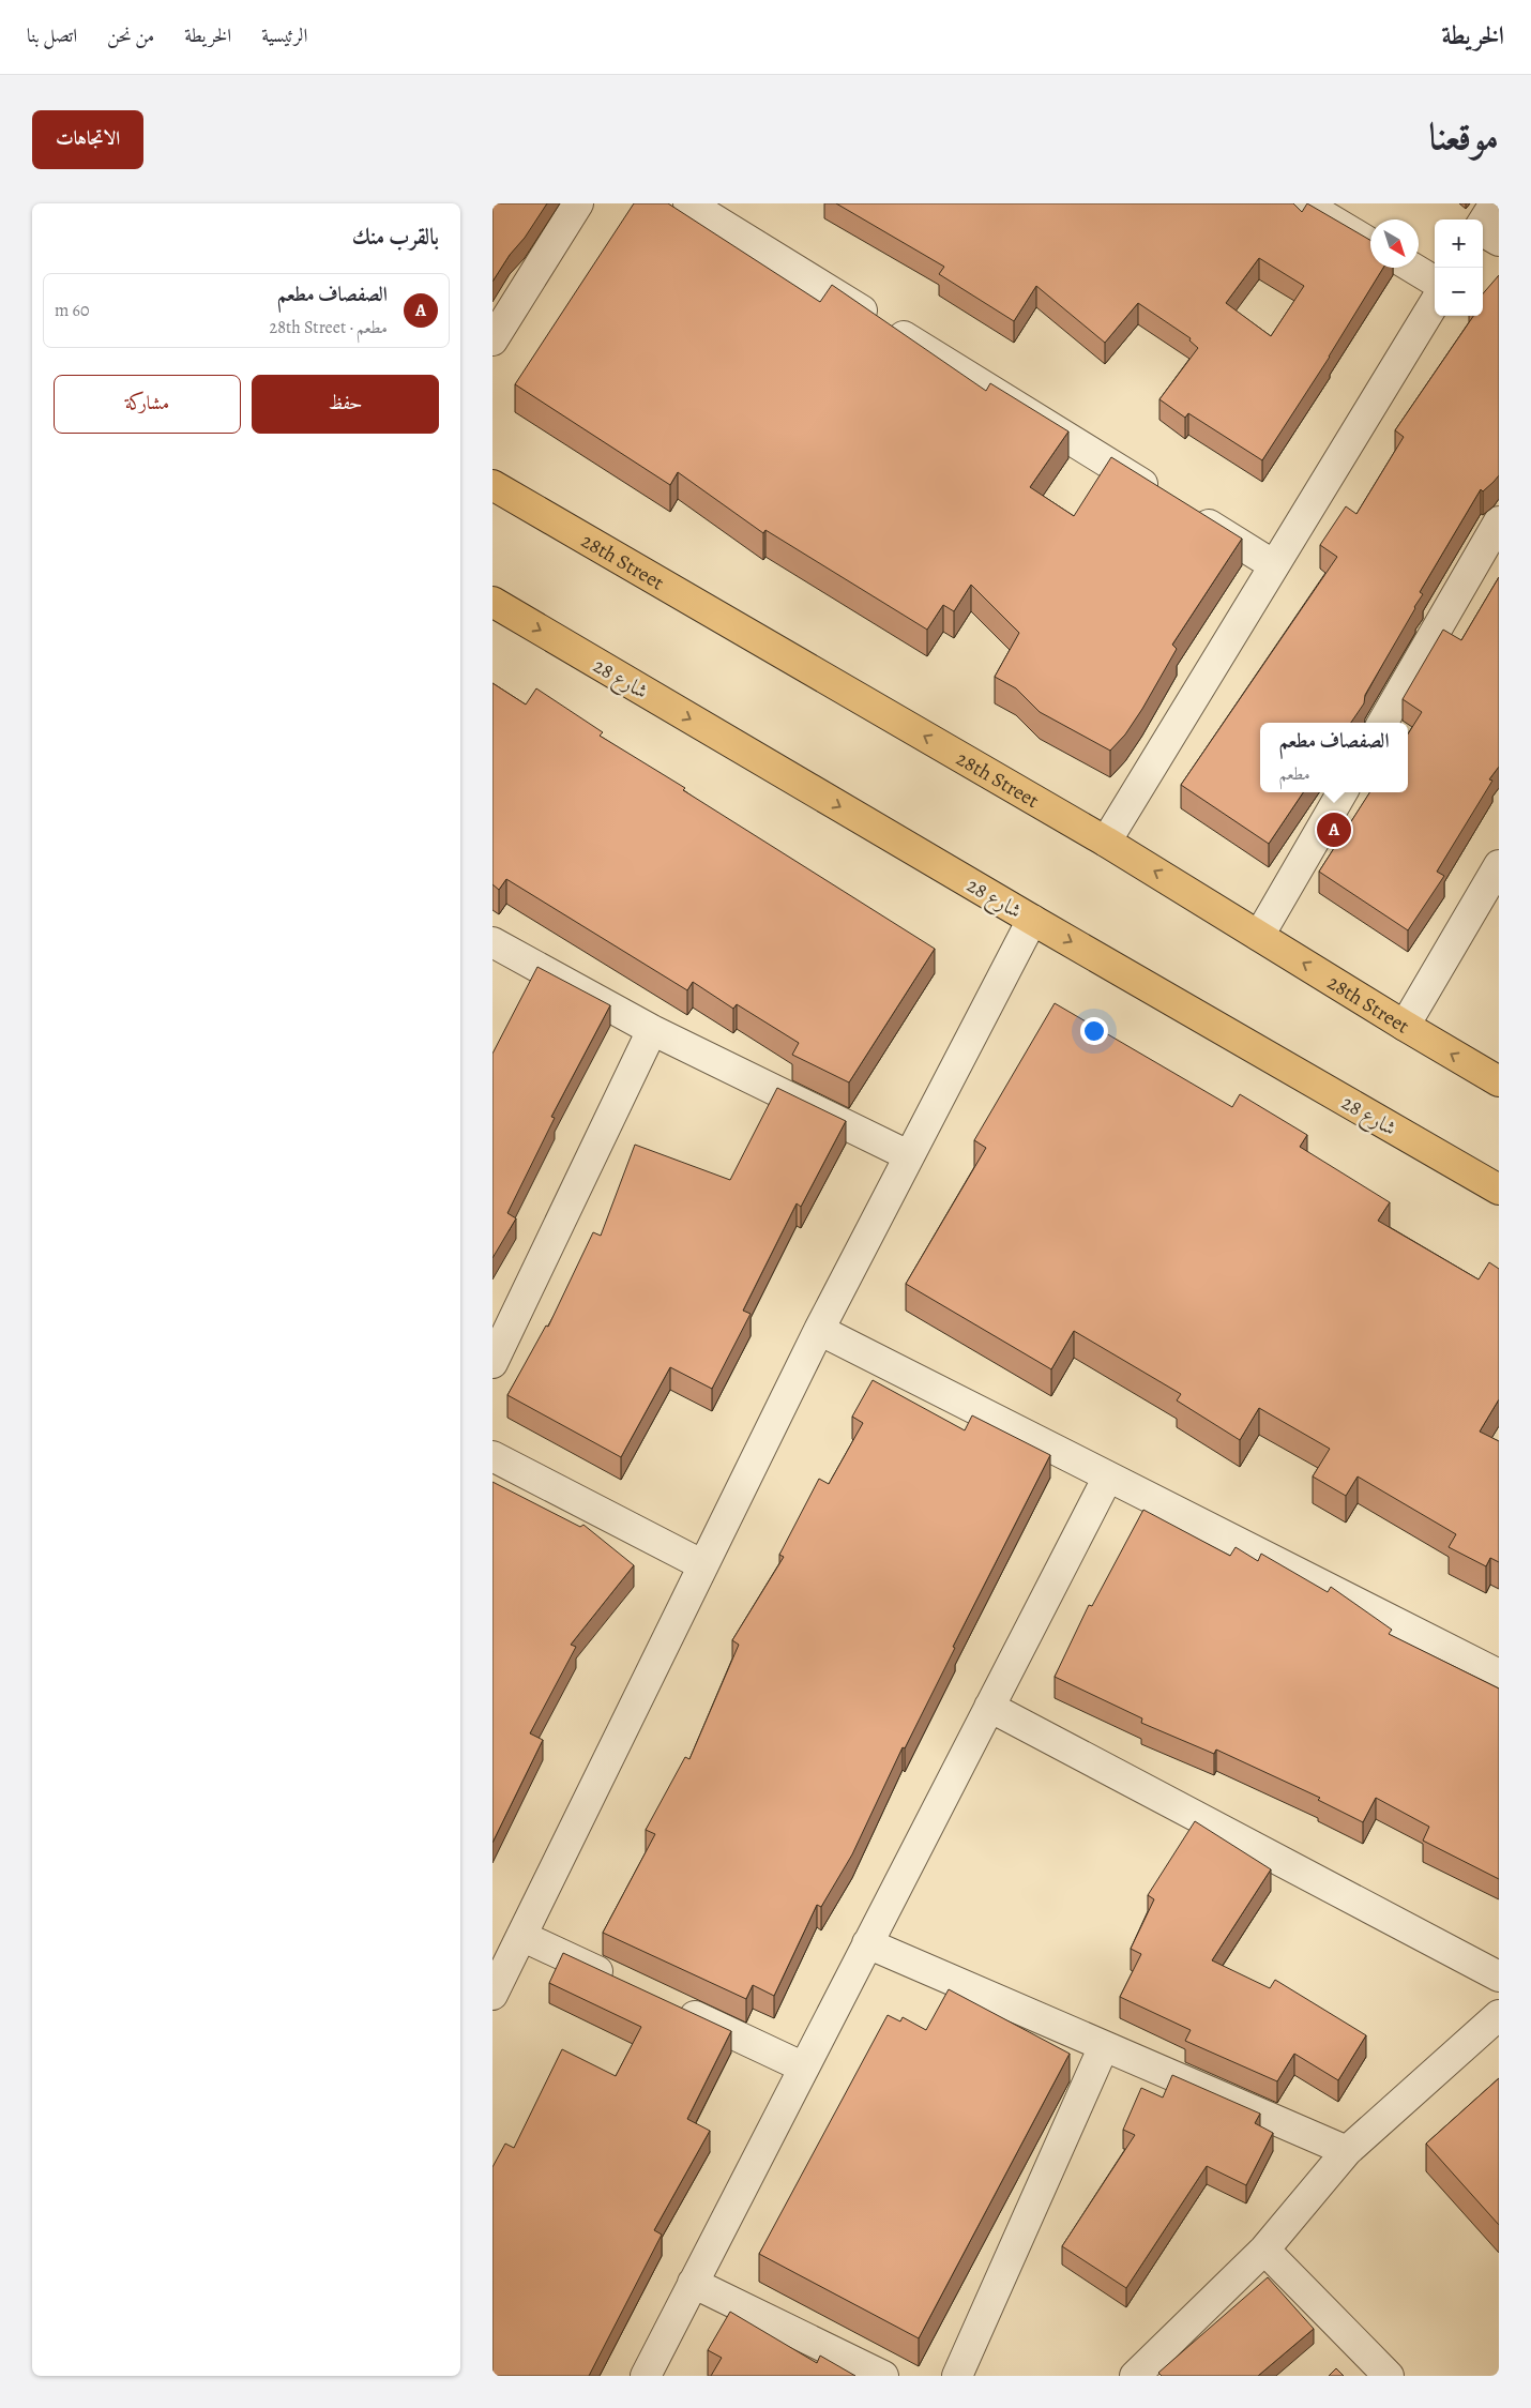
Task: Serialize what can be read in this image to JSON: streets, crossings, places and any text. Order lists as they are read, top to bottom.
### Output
{
  "streets": {
    "main road": ["28th Street", "شارع 28"]
  },
  "one_way": ["28th Street", "شارع 28"],
  "north": "bottom right",
  "page": {
    "header": "الخريطة",
    "nav": [
      "الرئيسية",
      "الخريطة",
      "من نحن",
      "اتصل بنا"
    ],
    "title": "موقعنا",
    "buttons": [
      "الاتجاهات",
      ["حفظ", "مشاركة"]
    ],
    "heading": "بالقرب منك",
    "map_buttons": ["+", "−"],
    "list": [
      {
        "mark": "A",
        "name": "الصفصاف مطعم",
        "note": "مطعم · 28th Street",
        "value": "60 m"
      }
    ],
    "popup": ["الصفصاف مطعم", "مطعم"],
    "pins": "A"
  }
}
